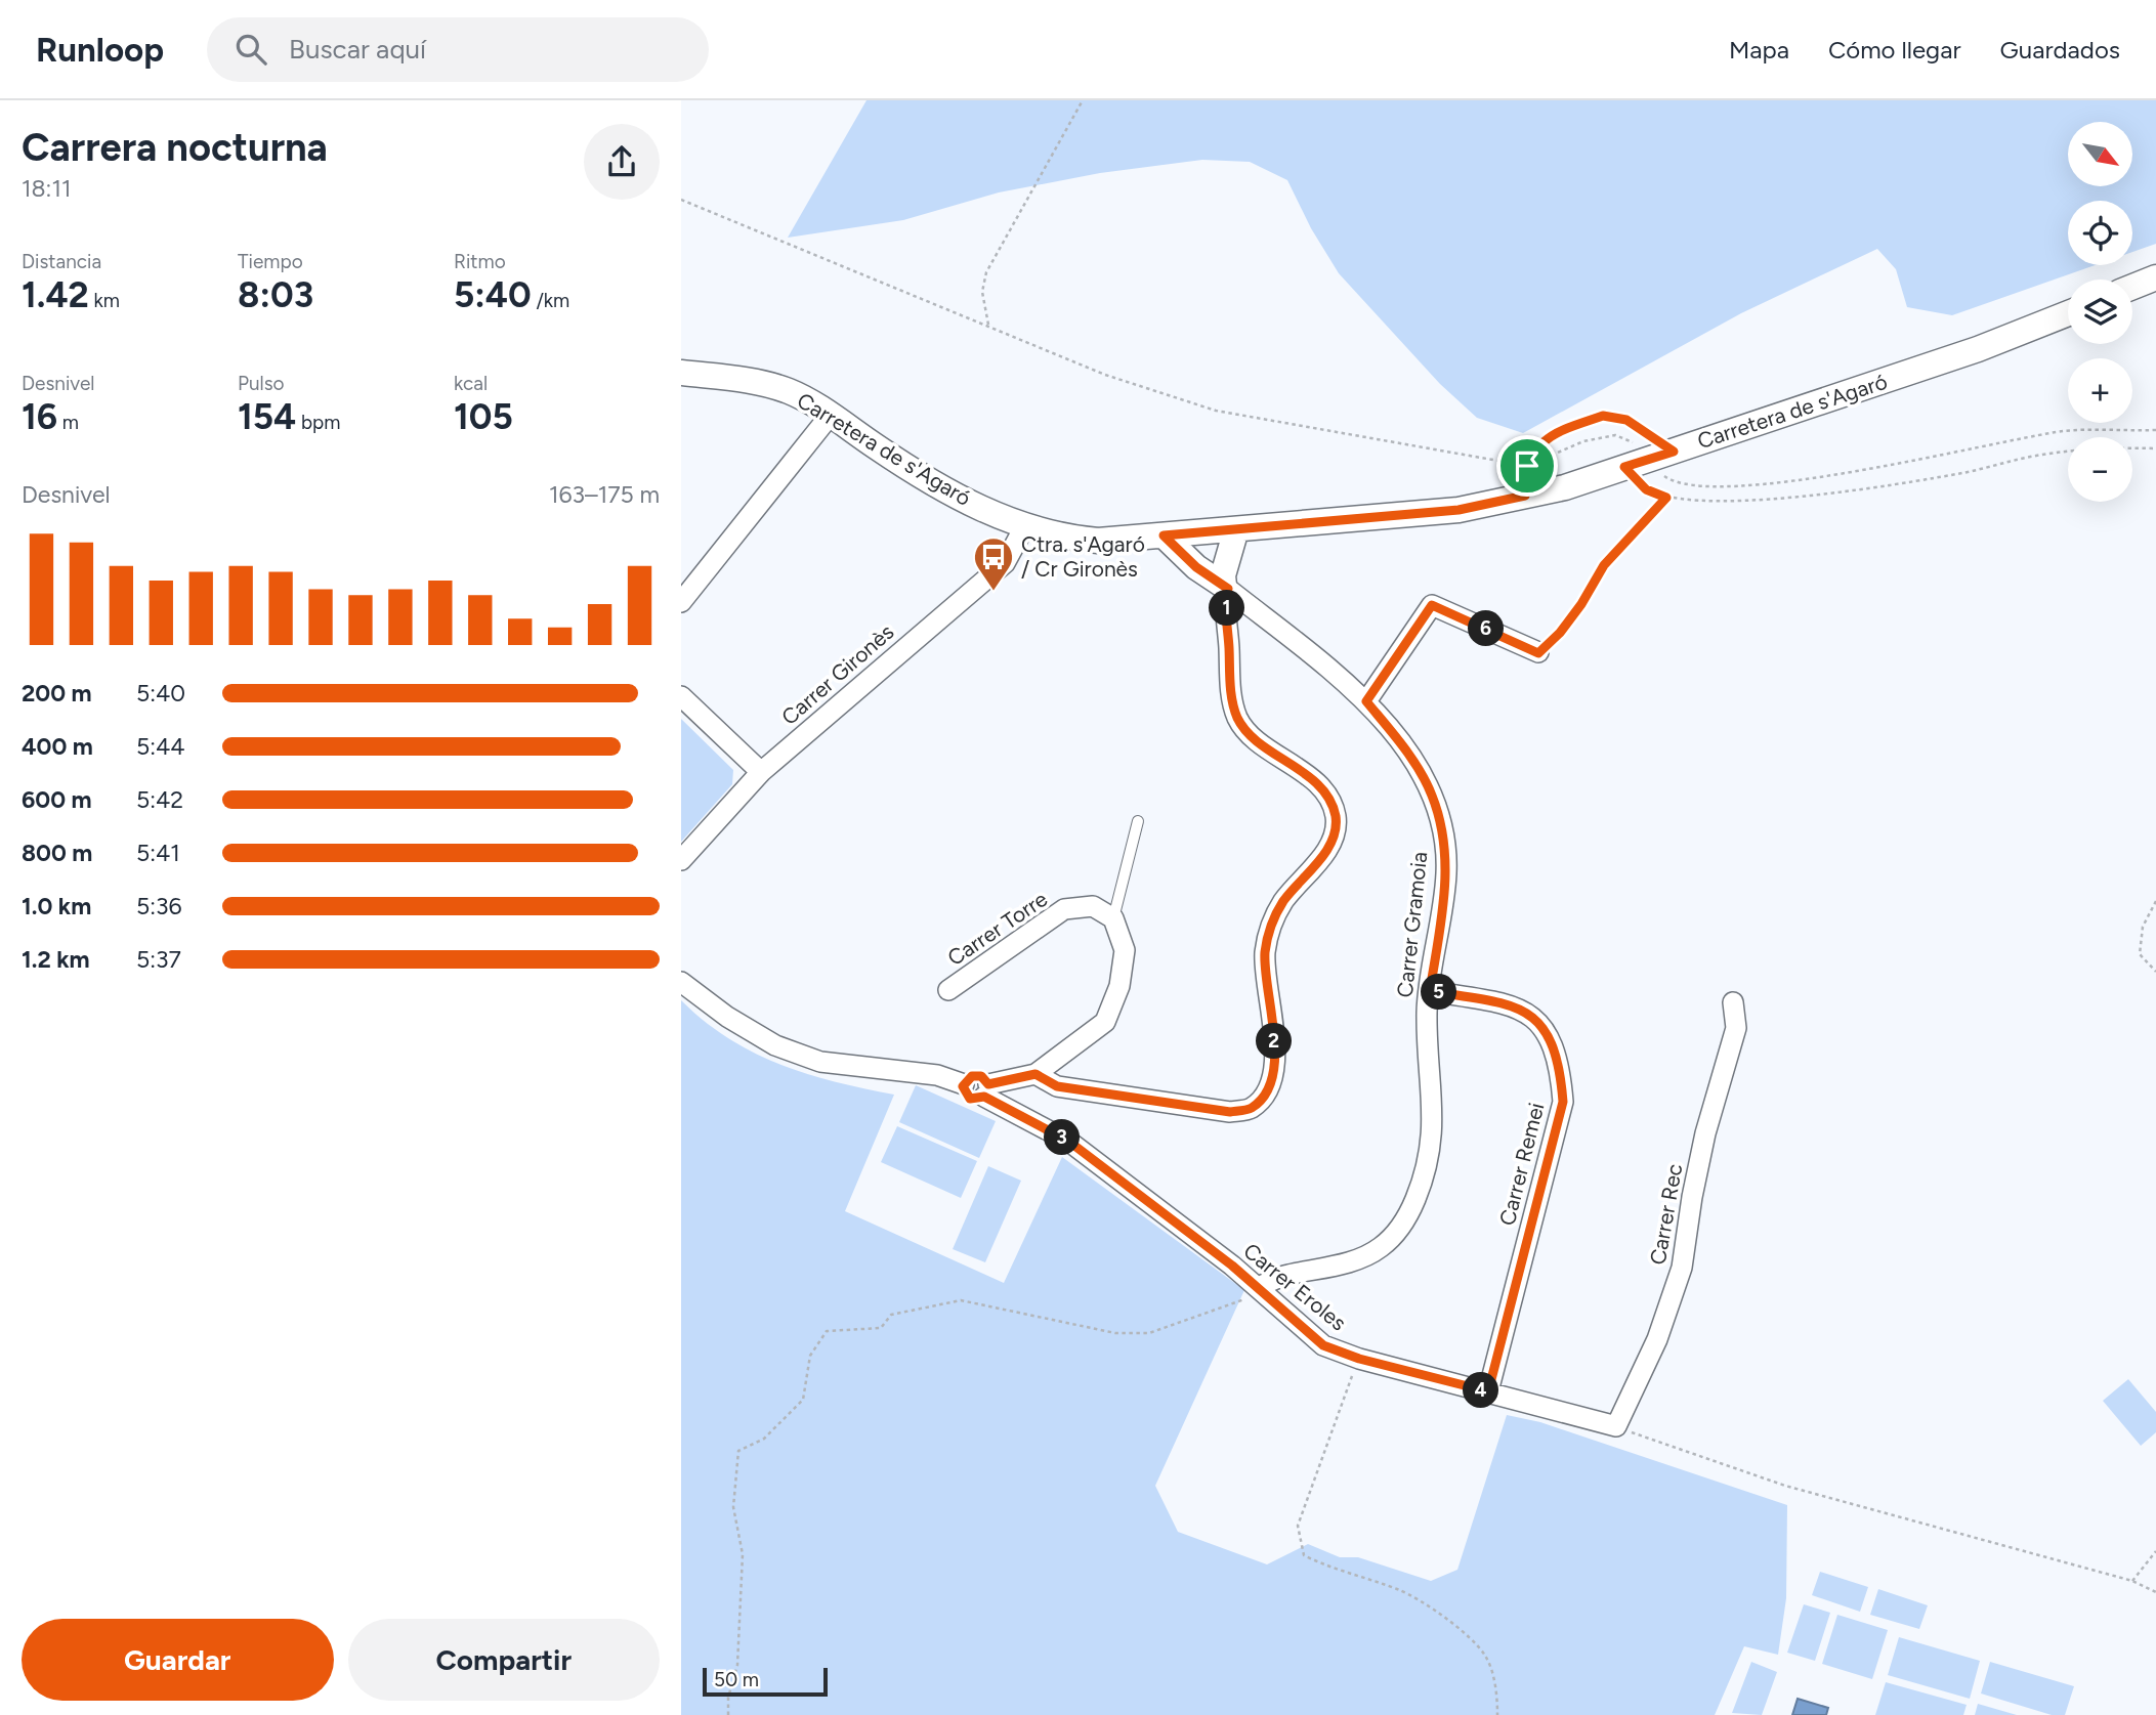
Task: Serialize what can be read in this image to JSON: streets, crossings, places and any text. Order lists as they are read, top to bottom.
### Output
{
  "streets": {
    "street": [
      "Carretera de s'Agaró",
      "Carrer Gironès",
      "Carrer Gramoia",
      "Carrer Torre",
      "Carrer Remei",
      "Carrer Rec",
      "Carrer Eroles"
    ]
  },
  "crossings": [
    ["Carretera de s'Agaró", "Carrer Gironès"],
    ["Carrer Gramoia", "Carrer Remei"],
    ["Carrer Gramoia", "Carrer Eroles"],
    ["Carrer Remei", "Carrer Eroles"],
    ["Carrer Rec", "Carrer Eroles"]
  ],
  "places": {
    "bus stop": ["Ctra. s'Agaró / Cr Gironès"]
  },
  "scale_bar": "50 m",
  "north": "bottom right",
  "page": {
    "header": "Runloop",
    "search": "Buscar aquí",
    "nav": ["Mapa", "Cómo llegar", "Guardados"],
    "heading": ["Carrera nocturna", "18:11"],
    "map_buttons": ["+", "−"],
    "stats": [
      ["Distancia", "1.42 km"],
      ["Tiempo", "8:03"],
      ["Ritmo", "5:40 /km"],
      ["Desnivel", "16 m"],
      ["Pulso", "154 bpm"],
      ["kcal", "105"]
    ],
    "chart": ["Desnivel", "163–175 m"],
    "pins": [
      "1",
      "6",
      "5",
      "2",
      "3",
      "4"
    ],
    "list": [
      {
        "name": "200 m",
        "note": "5:40"
      },
      {
        "name": "400 m",
        "note": "5:44"
      },
      {
        "name": "600 m",
        "note": "5:42"
      },
      {
        "name": "800 m",
        "note": "5:41"
      },
      {
        "name": "1.0 km",
        "note": "5:36"
      },
      {
        "name": "1.2 km",
        "note": "5:37"
      }
    ],
    "buttons": ["Guardar", "Compartir"],
    "scale": "50 m"
  }
}
